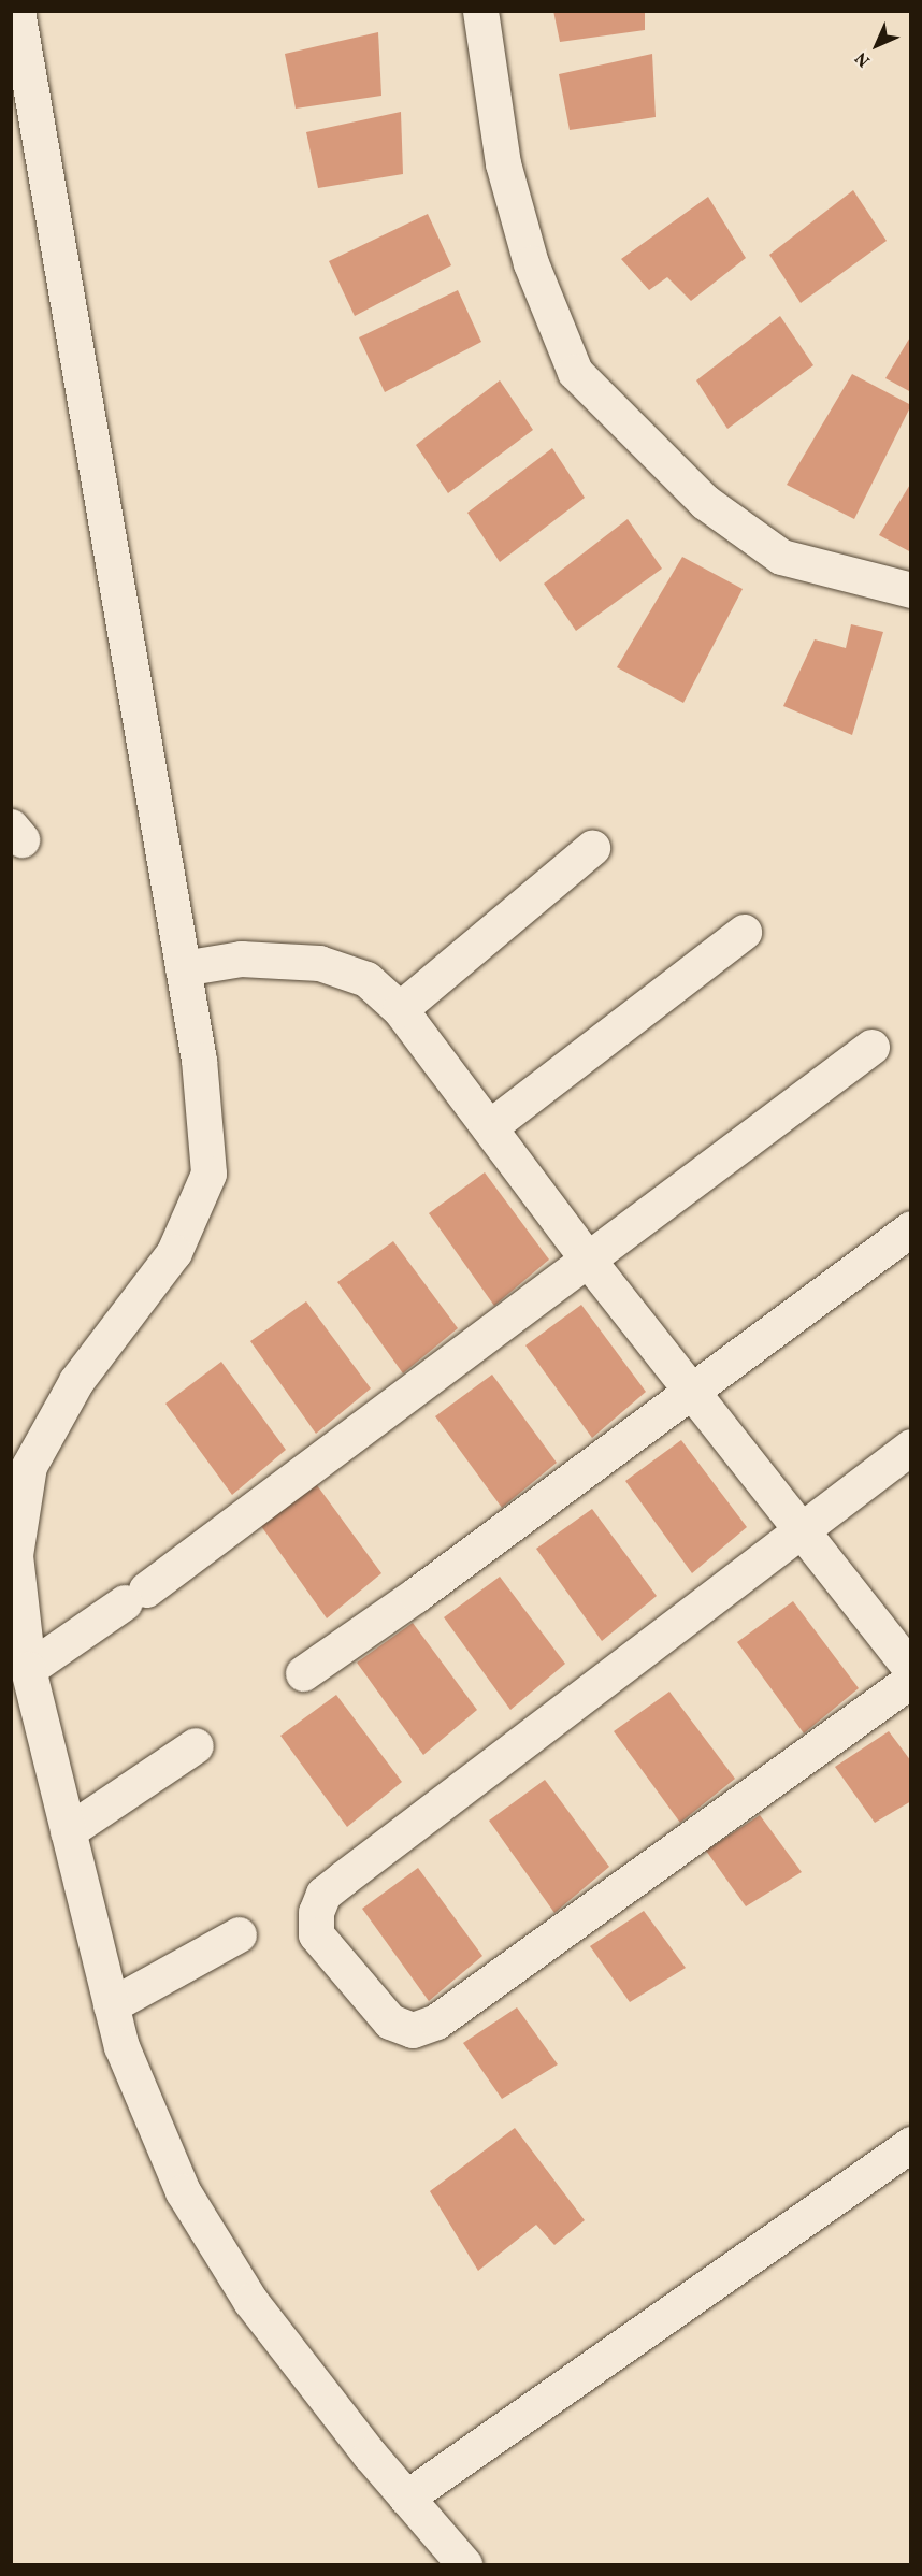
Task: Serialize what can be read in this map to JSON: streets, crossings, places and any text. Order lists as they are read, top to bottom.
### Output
{
  "north": "bottom left"
}
